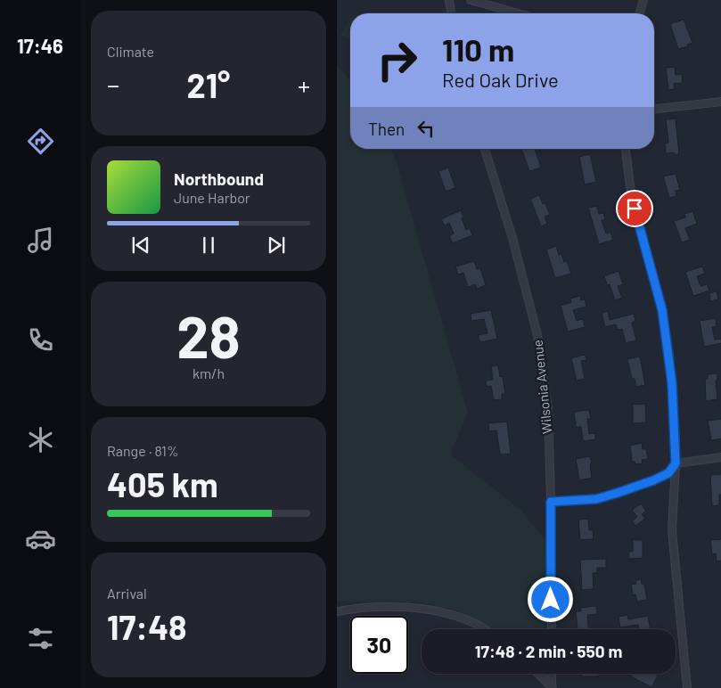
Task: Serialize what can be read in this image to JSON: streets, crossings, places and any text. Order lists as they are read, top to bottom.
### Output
{
  "streets": {
    "street": ["Wilsonia Avenue"]
  },
  "page": {
    "tabs": "17:46",
    "tile": [
      "Climate",
      ["28", "km/h"],
      ["Range · 81%", "405 km"],
      ["Arrival", "17:48"]
    ],
    "turn": ["110 m", "Red Oak Drive"],
    "heat": ["−", "21°", "+"],
    "then": "Then",
    "song": ["Northbound", "June Harbor"],
    "limit": "30",
    "trip": "17:48 · 2 min · 550 m"
  }
}
